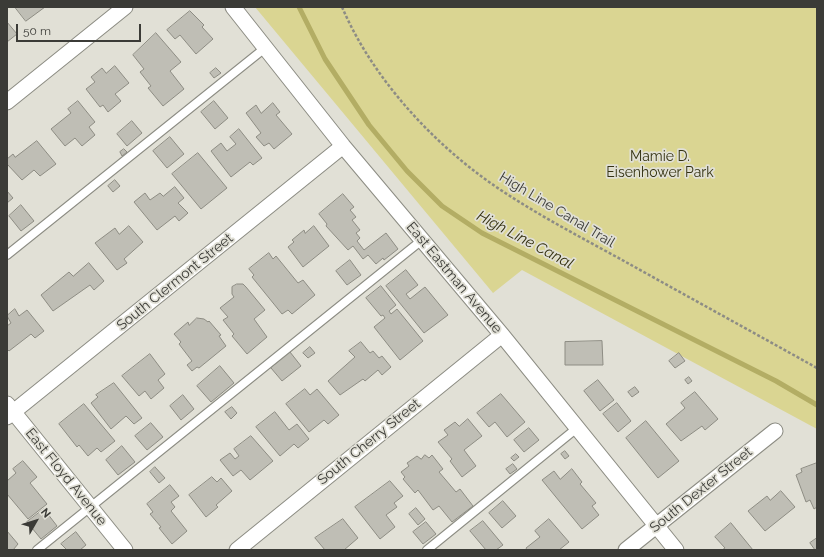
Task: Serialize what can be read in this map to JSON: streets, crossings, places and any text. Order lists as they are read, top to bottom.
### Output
{
  "streets": {
    "street": [
      "East Eastman Avenue",
      "South Clermont Street",
      "South Cherry Street",
      "East Floyd Avenue",
      "South Dexter Street"
    ],
    "path": ["High Line Canal Trail"]
  },
  "crossings": [
    ["East Eastman Avenue", "South Clermont Street"],
    ["East Eastman Avenue", "South Cherry Street"],
    ["East Eastman Avenue", "South Dexter Street"],
    ["South Clermont Street", "East Floyd Avenue"]
  ],
  "water": ["High Line Canal"],
  "parks": ["Mamie D. Eisenhower Park"],
  "scale_bar": "50 m",
  "north": "top right"
}
